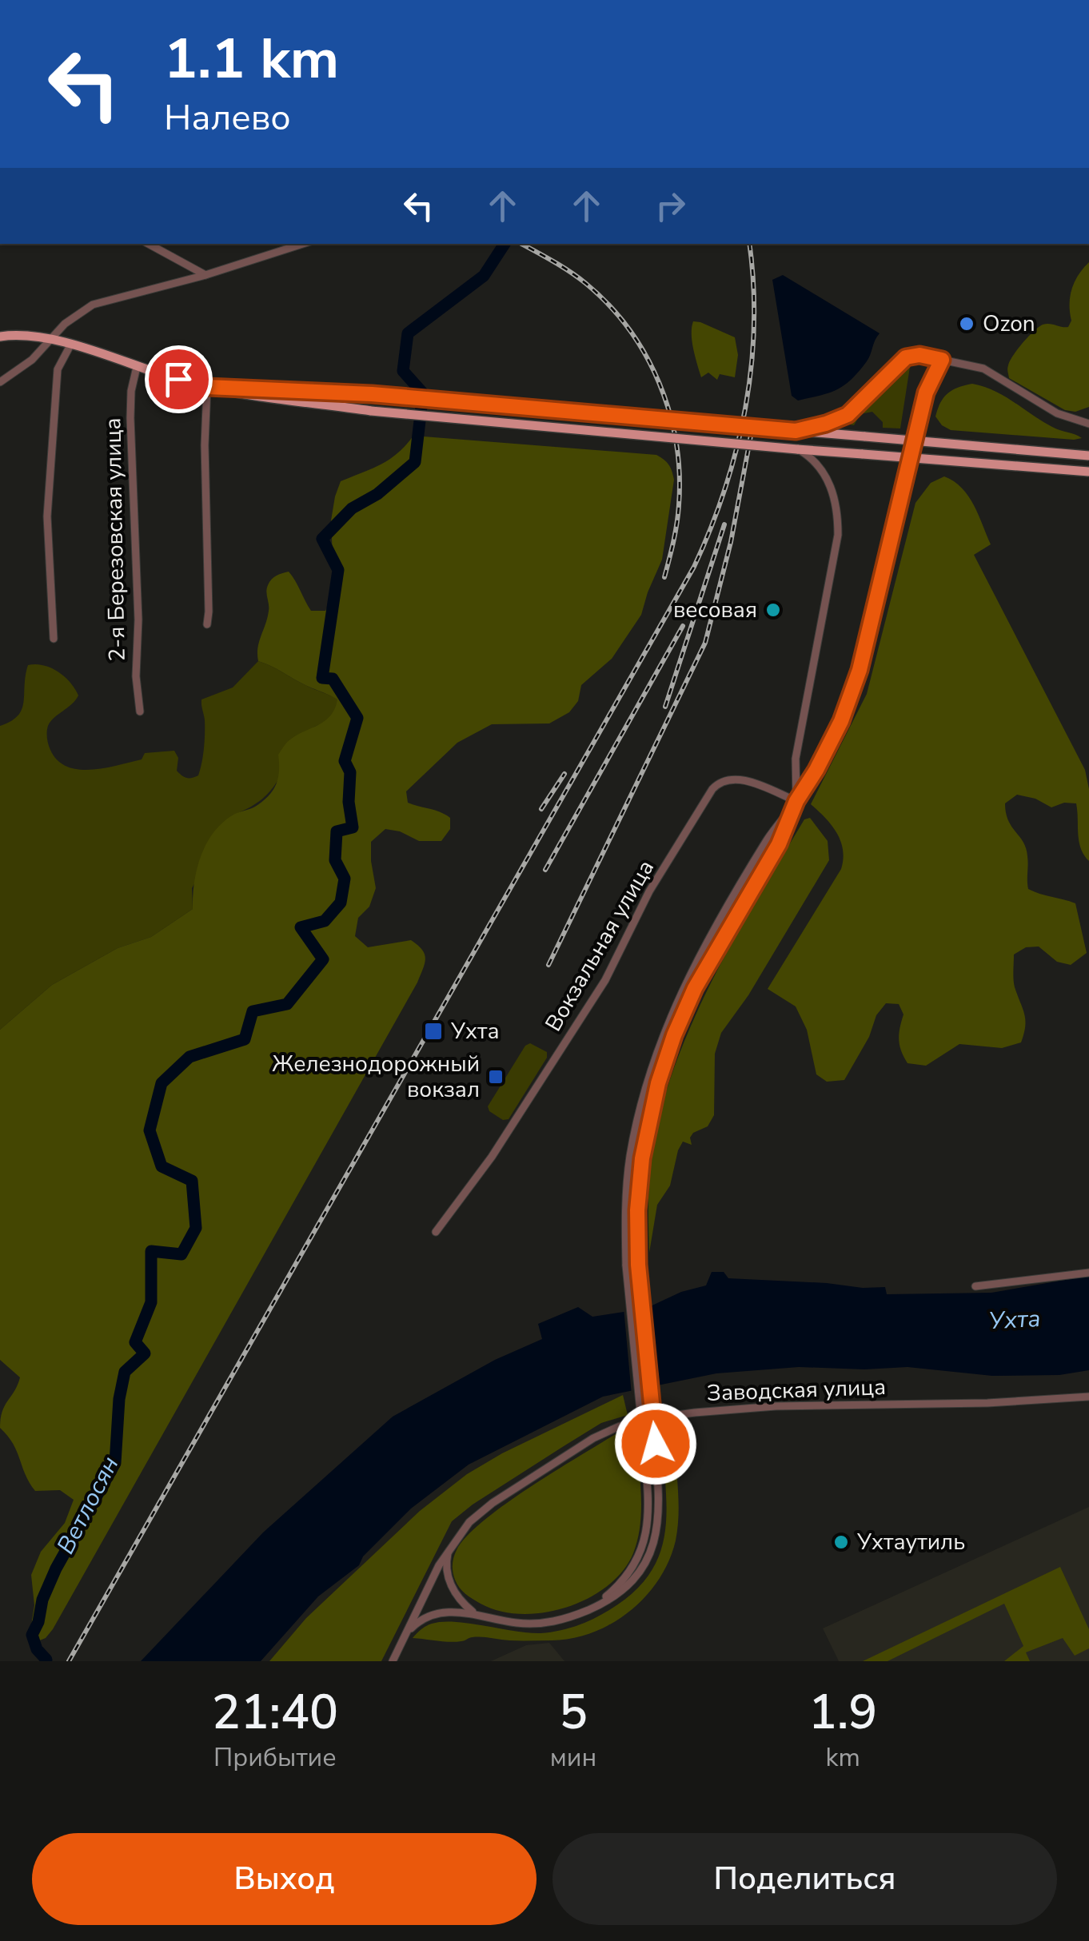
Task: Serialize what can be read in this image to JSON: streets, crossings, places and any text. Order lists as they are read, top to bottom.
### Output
{
  "streets": {
    "street": ["2-я Березовская улица", "Вокзальная улица", "Заводская улица"]
  },
  "water": ["Ухта", "Ветлосян"],
  "places": {
    "other": ["Ozon", "весовая", "Ухтаутиль"],
    "transit": ["Ухта", "Железнодорожный вокзал"]
  },
  "page": {
    "turn": ["1.1 km", "Налево"],
    "eta": [
      "21:40",
      "Прибытие",
      "5",
      "мин",
      "1.9",
      "km"
    ],
    "buttons": ["Выход", "Поделиться"]
  }
}
